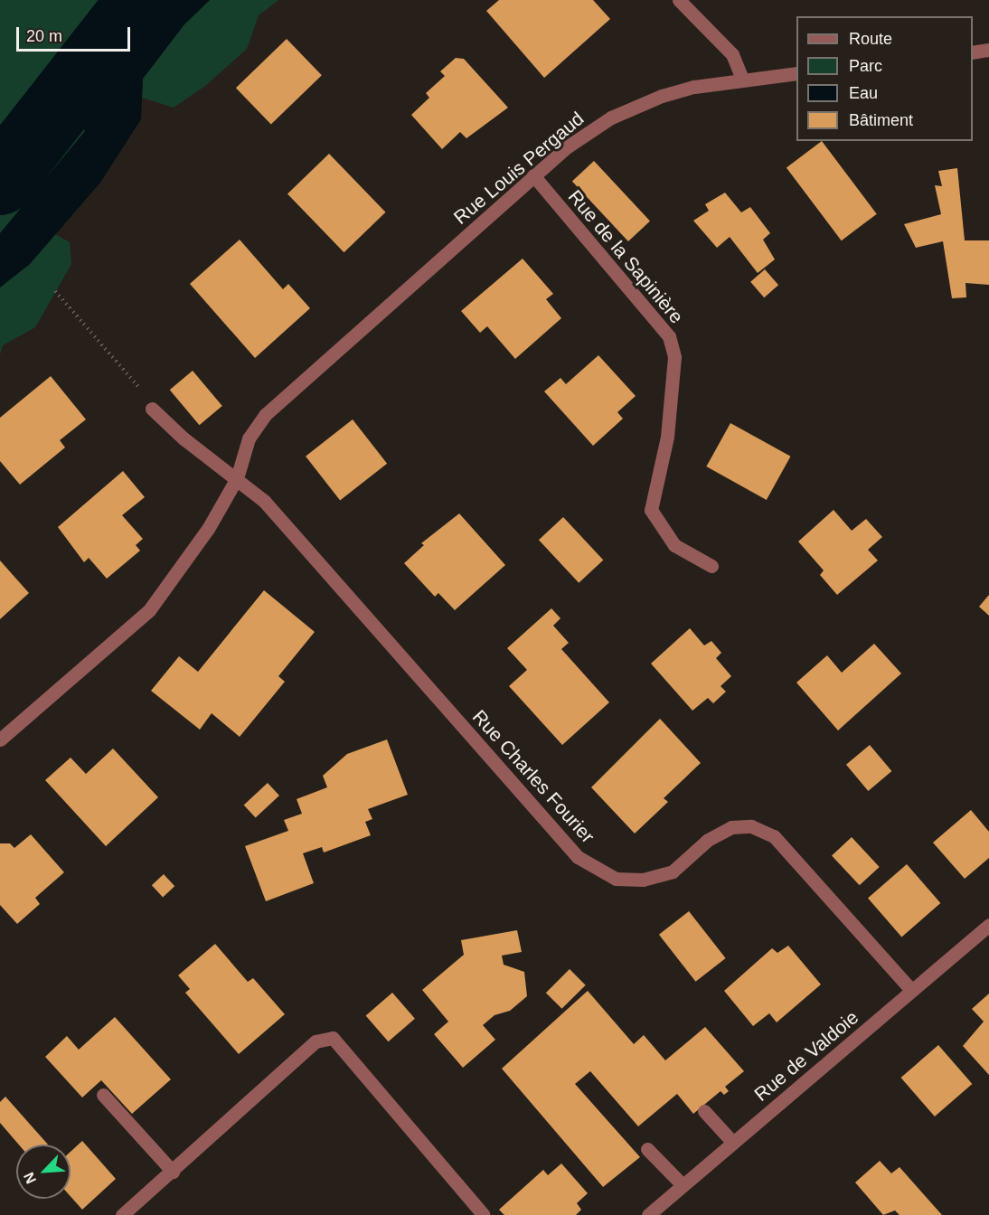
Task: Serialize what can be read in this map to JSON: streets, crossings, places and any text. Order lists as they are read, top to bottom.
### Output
{
  "streets": {
    "street": [
      "Rue Louis Pergaud",
      "Rue de la Sapinière",
      "Rue Charles Fourier",
      "Rue de Valdoie"
    ]
  },
  "crossings": [
    ["Rue Louis Pergaud", "Rue de la Sapinière"],
    ["Rue Louis Pergaud", "Rue Charles Fourier"],
    ["Rue Charles Fourier", "Rue de Valdoie"]
  ],
  "legend": [
    "Route",
    "Parc",
    "Eau",
    "Bâtiment"
  ],
  "scale_bar": "20 m",
  "north": "bottom left"
}
